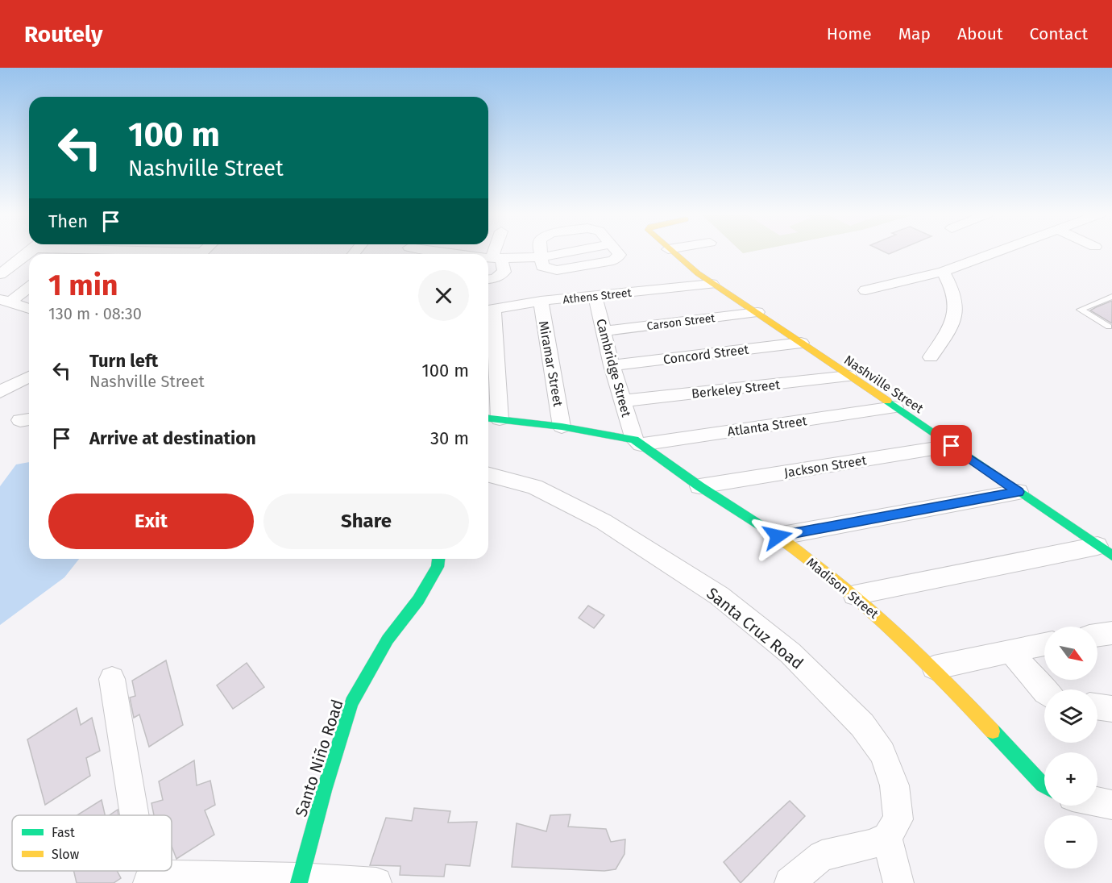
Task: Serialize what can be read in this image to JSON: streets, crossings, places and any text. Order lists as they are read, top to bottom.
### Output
{
  "streets": {
    "street": [
      "Athens Street",
      "Carson Street",
      "Concord Street",
      "Miramar Street",
      "Cambridge Street",
      "Nashville Street",
      "Berkeley Street",
      "Atlanta Street",
      "Jackson Street",
      "Madison Street",
      "Santa Cruz Road",
      "Santo Niño Road"
    ]
  },
  "crossings": [
    ["Athens Street", "Miramar Street"],
    ["Athens Street", "Cambridge Street"],
    ["Athens Street", "Nashville Street"],
    ["Carson Street", "Cambridge Street"],
    ["Carson Street", "Nashville Street"],
    ["Concord Street", "Cambridge Street"],
    ["Concord Street", "Nashville Street"],
    ["Miramar Street", "Madison Street"],
    ["Cambridge Street", "Berkeley Street"],
    ["Cambridge Street", "Atlanta Street"],
    ["Cambridge Street", "Madison Street"],
    ["Nashville Street", "Berkeley Street"],
    ["Nashville Street", "Atlanta Street"],
    ["Nashville Street", "Jackson Street"],
    ["Atlanta Street", "Madison Street"],
    ["Jackson Street", "Madison Street"]
  ],
  "legend": ["Fast", "Slow"],
  "north": "bottom right",
  "page": {
    "header": "Routely",
    "nav": [
      "Home",
      "Map",
      "About",
      "Contact"
    ],
    "turn": ["100 m", "Nashville Street"],
    "then": "Then",
    "heading": ["1 min", "130 m · 08:30"],
    "list": [
      {
        "name": "Turn left",
        "note": "Nashville Street",
        "value": "100 m"
      },
      {
        "name": "Arrive at destination",
        "value": "30 m"
      }
    ],
    "buttons": ["Exit", "Share"],
    "map_buttons": ["+", "−"]
  }
}
